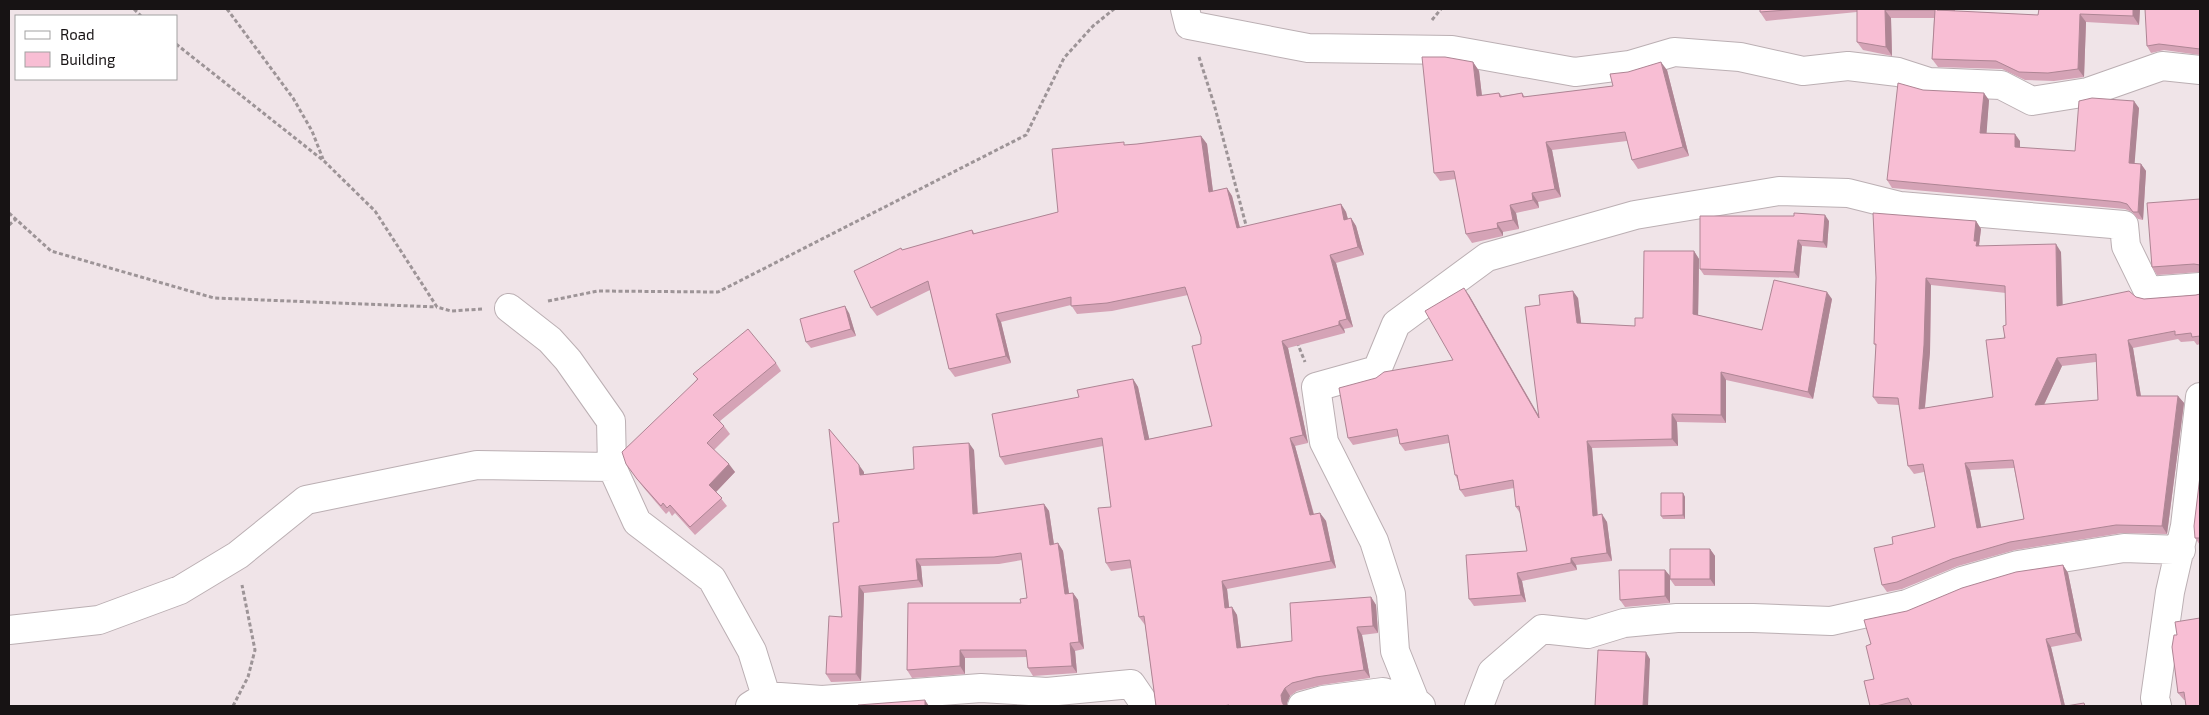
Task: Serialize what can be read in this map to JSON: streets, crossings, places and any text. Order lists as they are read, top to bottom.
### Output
{
  "legend": ["Road", "Building"]
}
